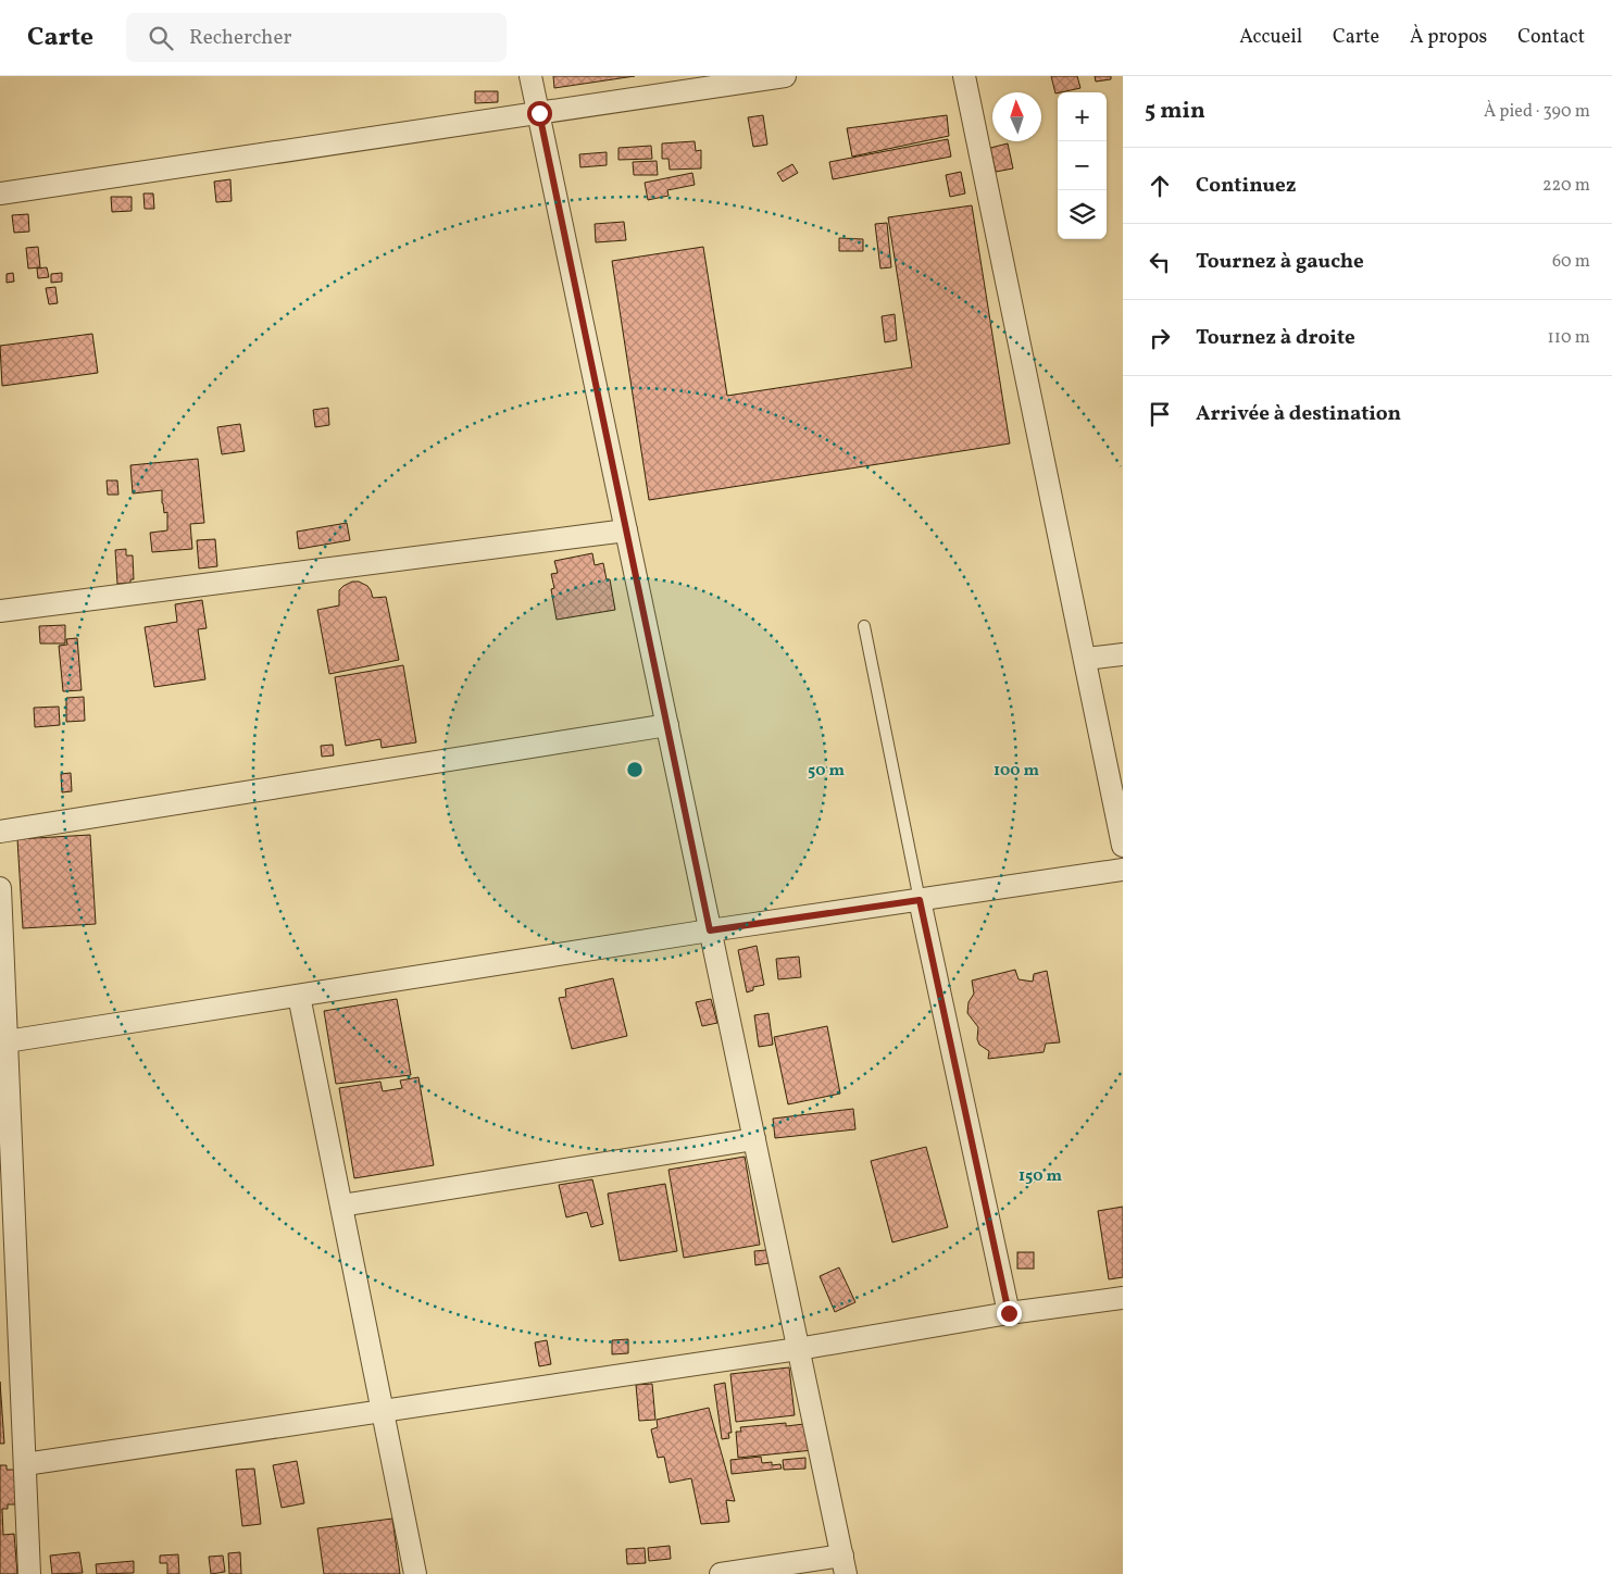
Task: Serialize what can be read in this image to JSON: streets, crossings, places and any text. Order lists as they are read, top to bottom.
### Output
{
  "north": "top",
  "page": {
    "header": "Carte",
    "search": "Rechercher",
    "nav": [
      "Accueil",
      "Carte",
      "À propos",
      "Contact"
    ],
    "heading": ["5 min", "À pied · 390 m"],
    "map_buttons": ["+", "−"],
    "list": [
      ["Continuez", "220 m"],
      ["Tournez à gauche", "60 m"],
      ["Tournez à droite", "110 m"],
      "Arrivée à destination"
    ]
  },
  "rings": ["50 m", "100 m", "150 m"]
}
